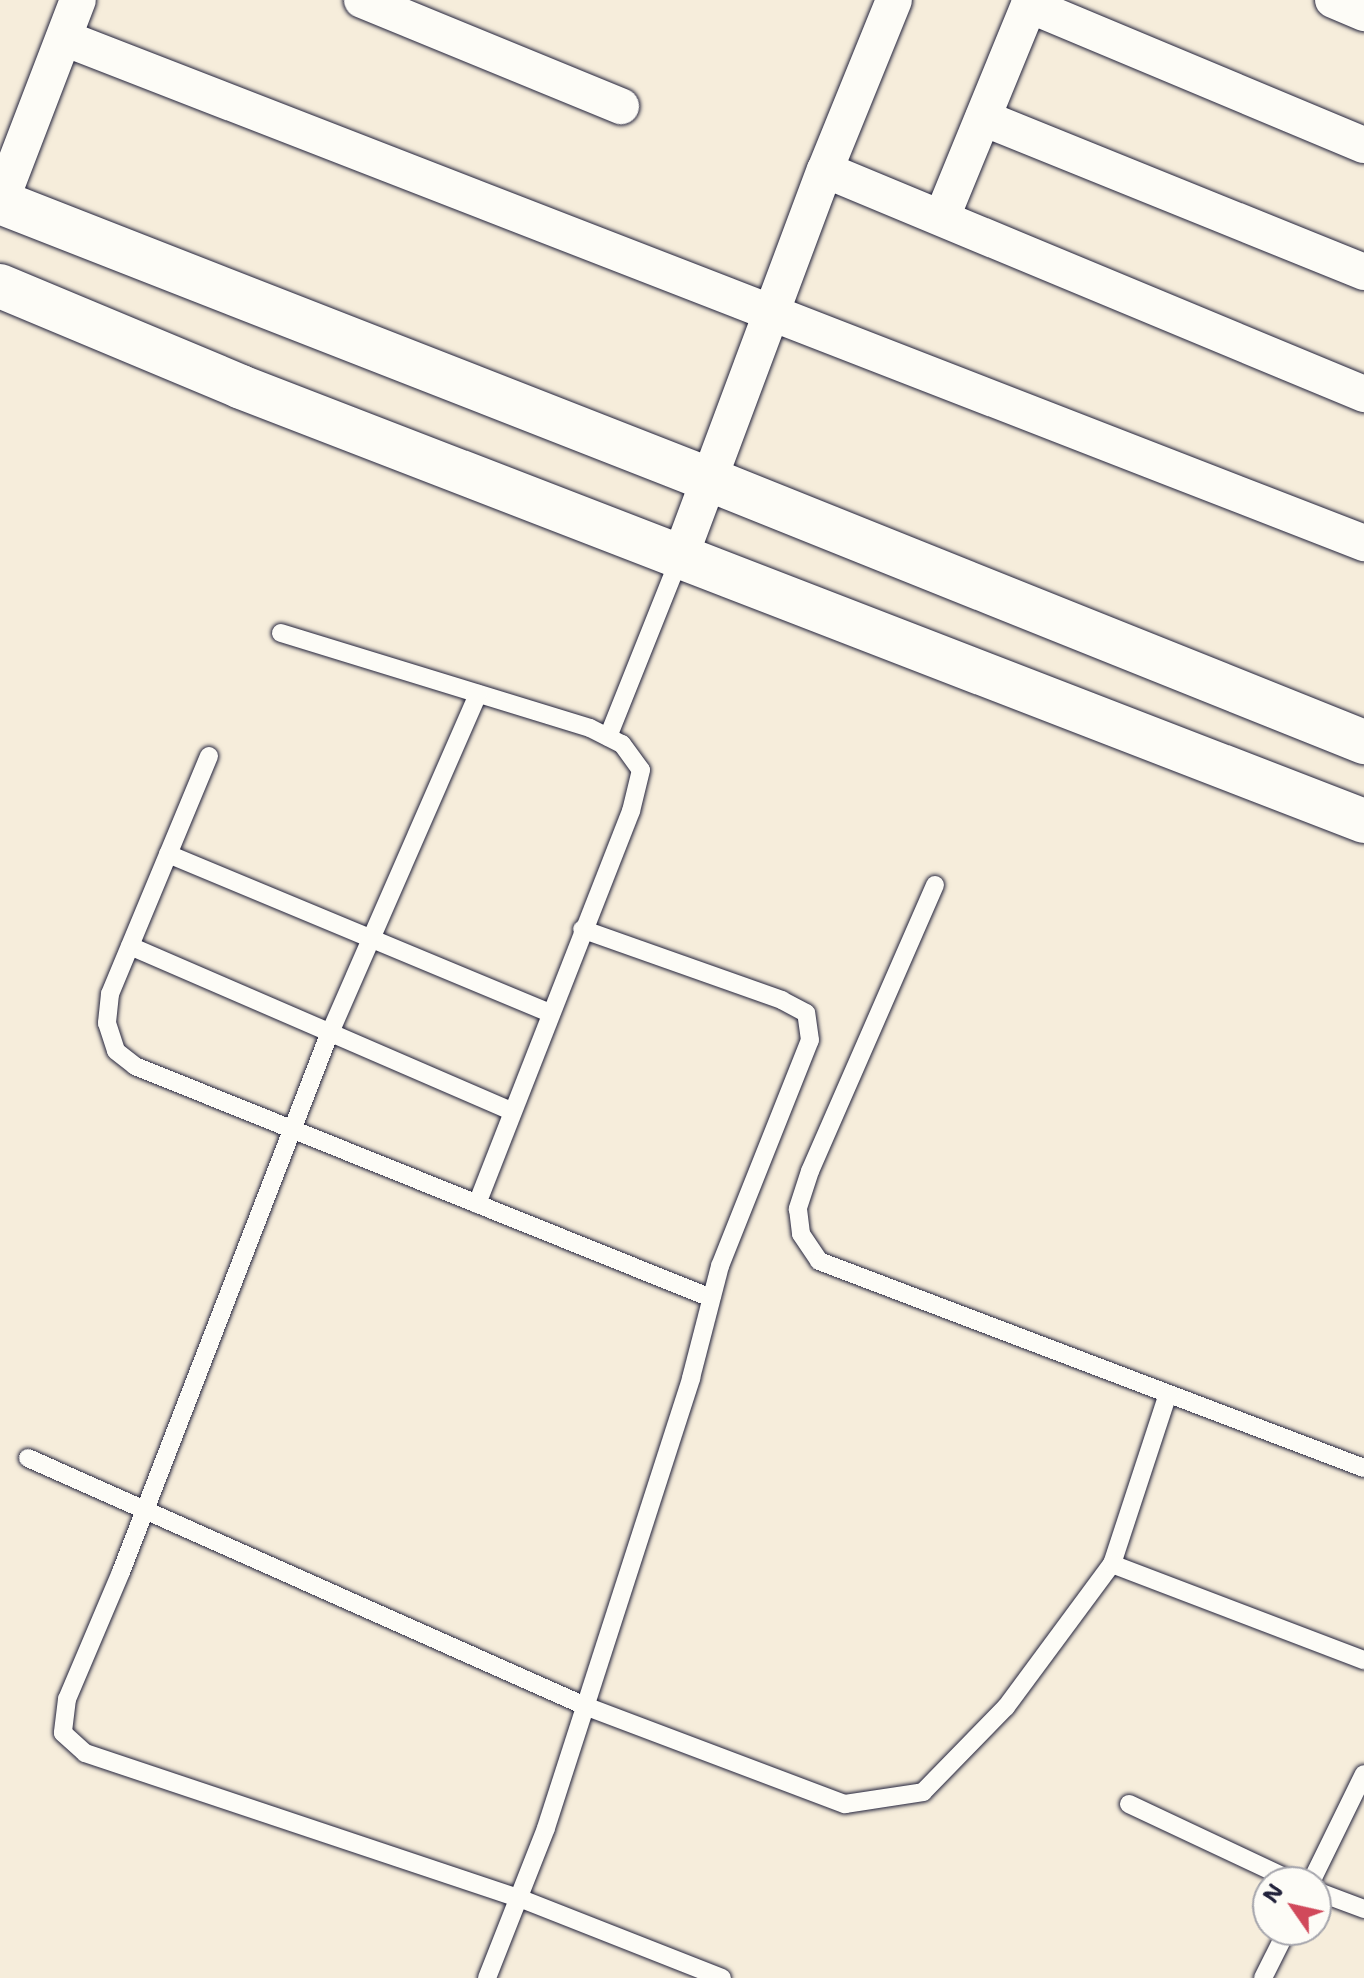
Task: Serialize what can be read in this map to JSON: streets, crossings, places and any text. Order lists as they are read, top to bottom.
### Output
{
  "north": "top left"
}
